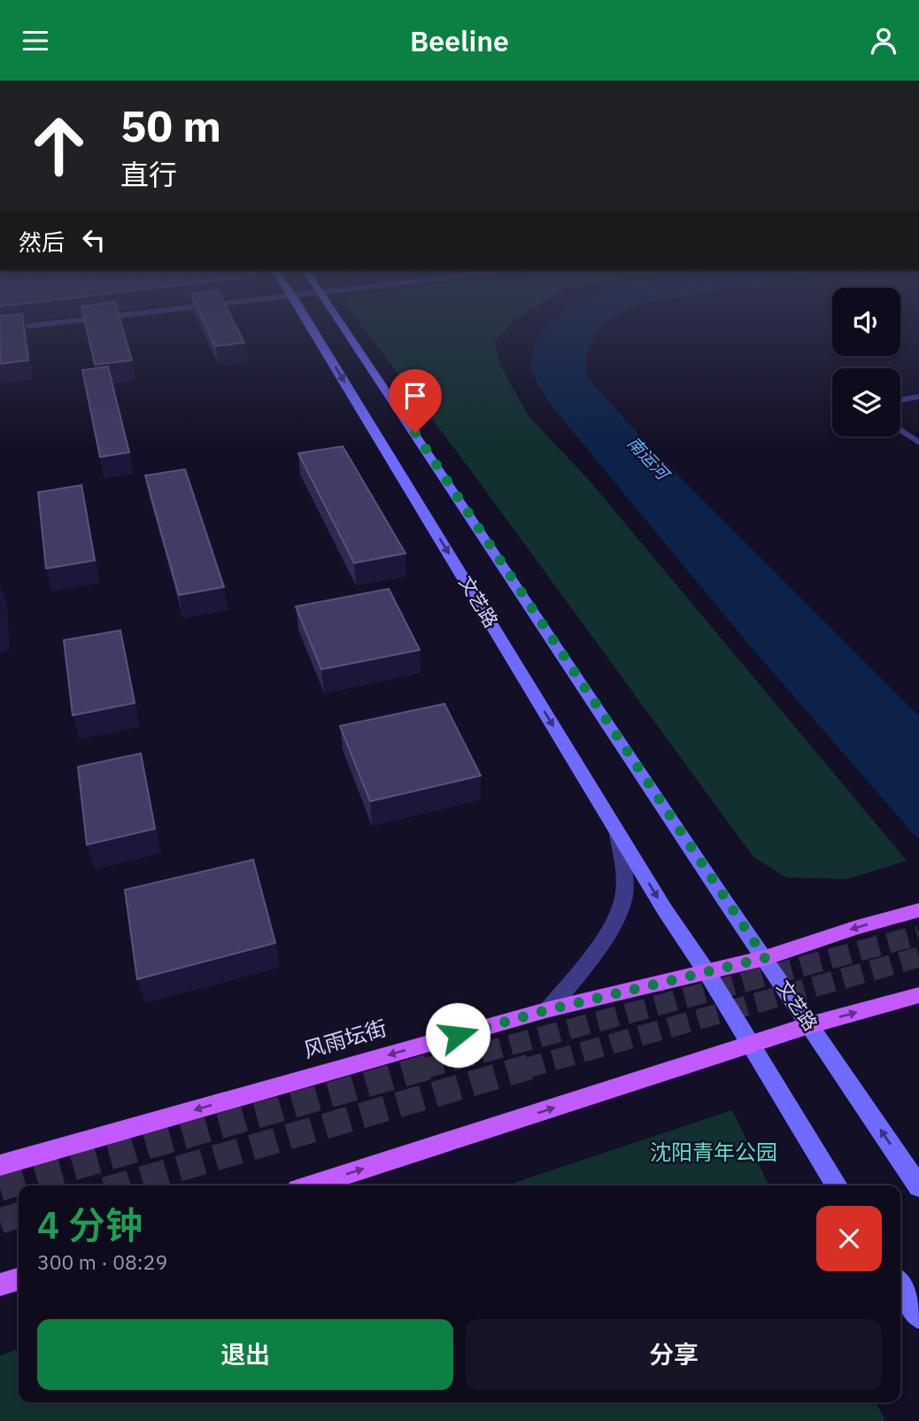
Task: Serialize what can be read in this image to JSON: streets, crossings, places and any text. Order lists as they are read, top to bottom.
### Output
{
  "streets": {
    "main road": ["文艺路", "风雨坛街"]
  },
  "crossings": [
    ["文艺路", "风雨坛街"]
  ],
  "water": ["南运河"],
  "parks": ["沈阳青年公园"],
  "page": {
    "header": "Beeline",
    "turn": ["50 m", "直行"],
    "then": "然后",
    "heading": ["4 分钟", "300 m · 08:29"],
    "buttons": ["退出", "分享"]
  }
}
